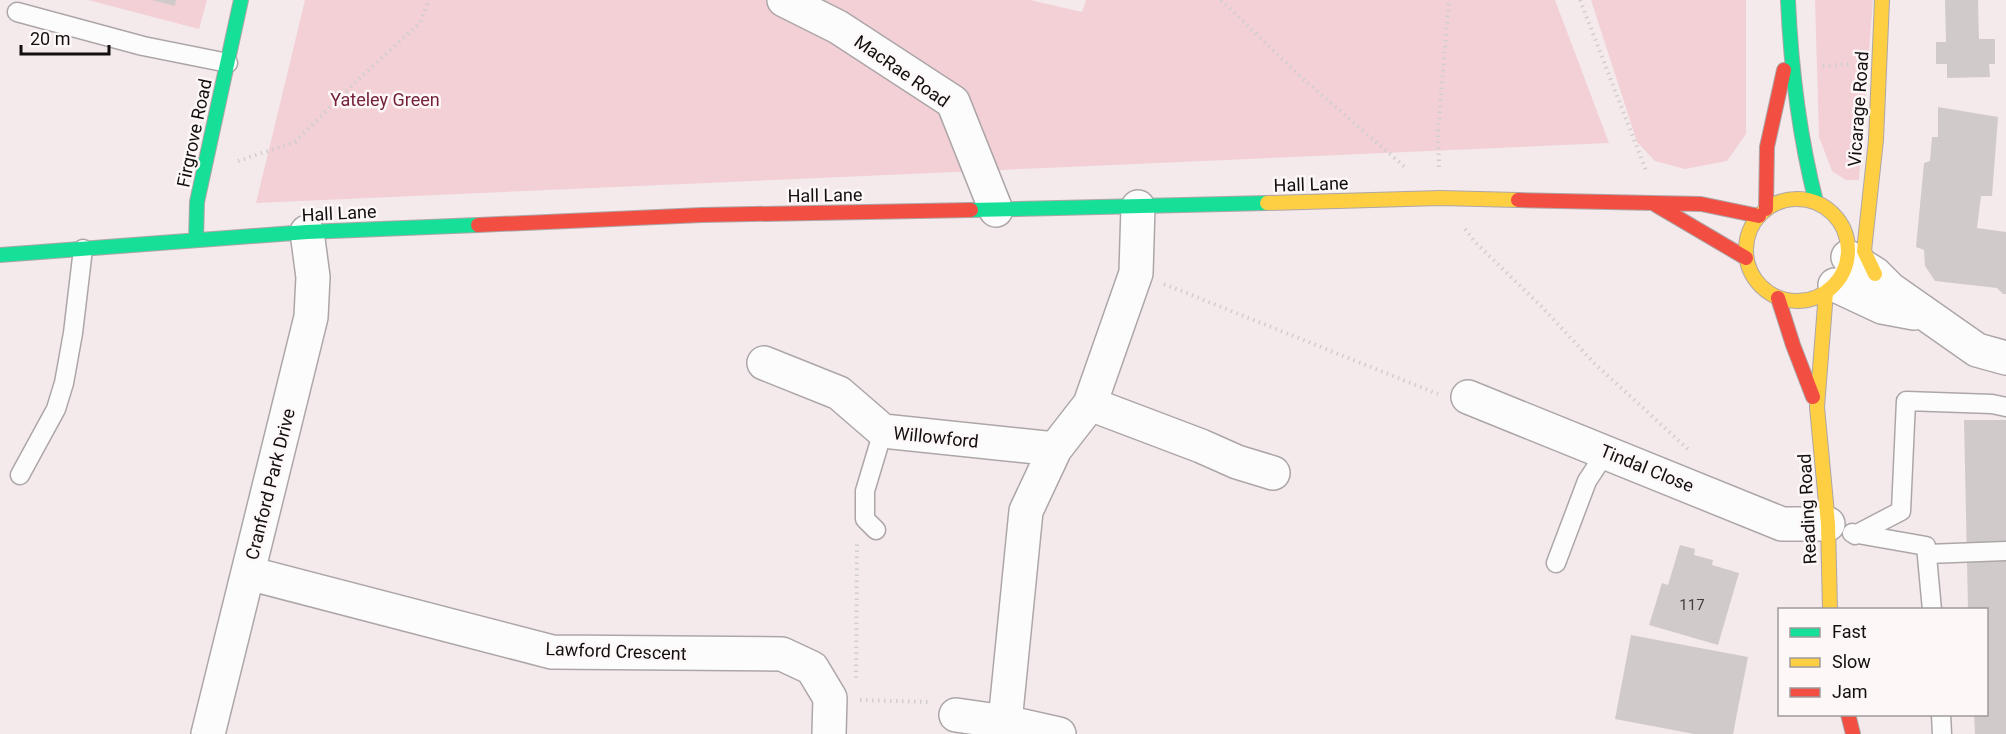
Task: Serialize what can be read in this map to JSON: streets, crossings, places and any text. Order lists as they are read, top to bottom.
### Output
{
  "streets": {
    "street": [
      "MacRae Road",
      "Vicarage Road",
      "Firgrove Road",
      "Hall Lane",
      "Willowford",
      "Tindal Close",
      "Cranford Park Drive",
      "Reading Road",
      "Lawford Crescent"
    ]
  },
  "crossings": [
    ["MacRae Road", "Hall Lane"],
    ["Vicarage Road", "Hall Lane"],
    ["Vicarage Road", "Reading Road"],
    ["Firgrove Road", "Hall Lane"],
    ["Hall Lane", "Cranford Park Drive"],
    ["Hall Lane", "Reading Road"],
    ["Tindal Close", "Reading Road"],
    ["Cranford Park Drive", "Lawford Crescent"]
  ],
  "parks": ["Yateley Green"],
  "house_numbers": ["117"],
  "legend": ["Fast", "Slow", "Jam"],
  "scale_bar": "20 m"
}
